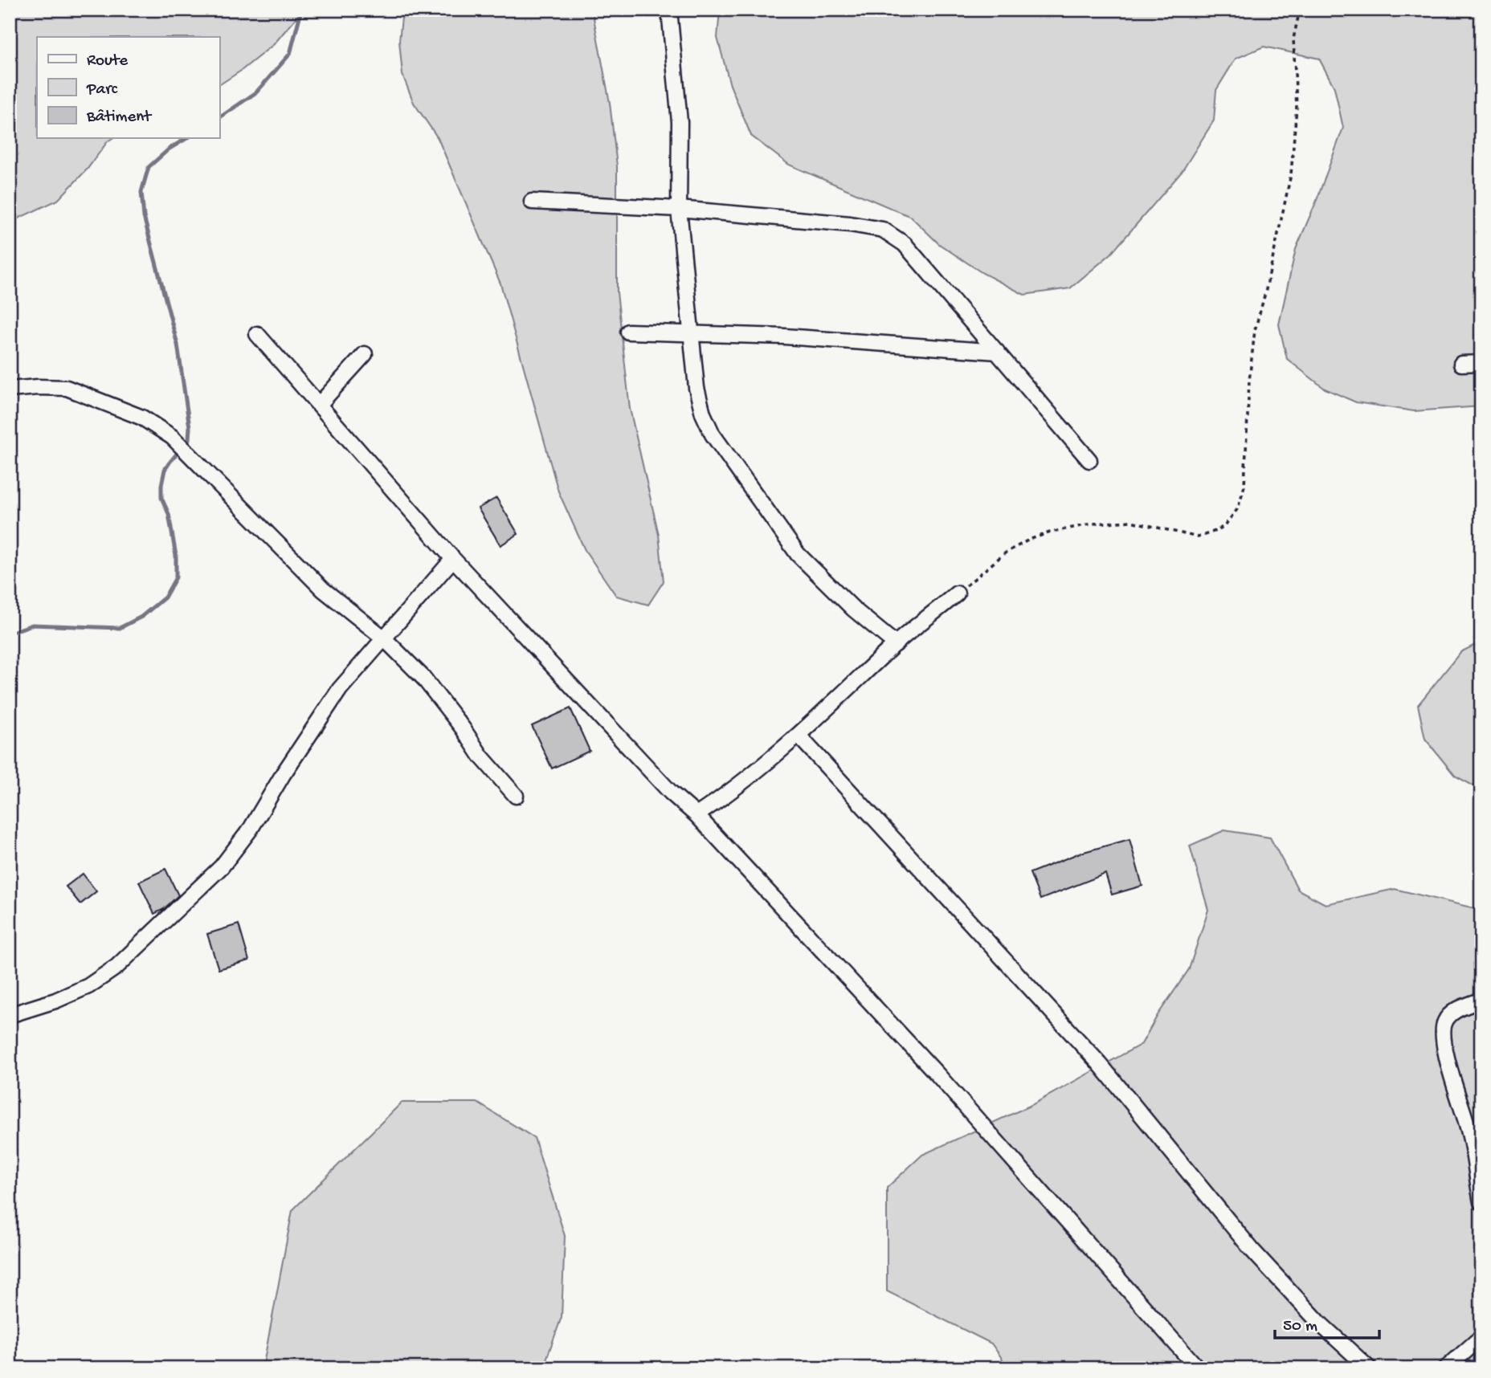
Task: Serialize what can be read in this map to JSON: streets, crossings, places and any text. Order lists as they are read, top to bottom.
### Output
{
  "legend": ["Route", "Parc", "Bâtiment"],
  "scale_bar": "50 m"
}
